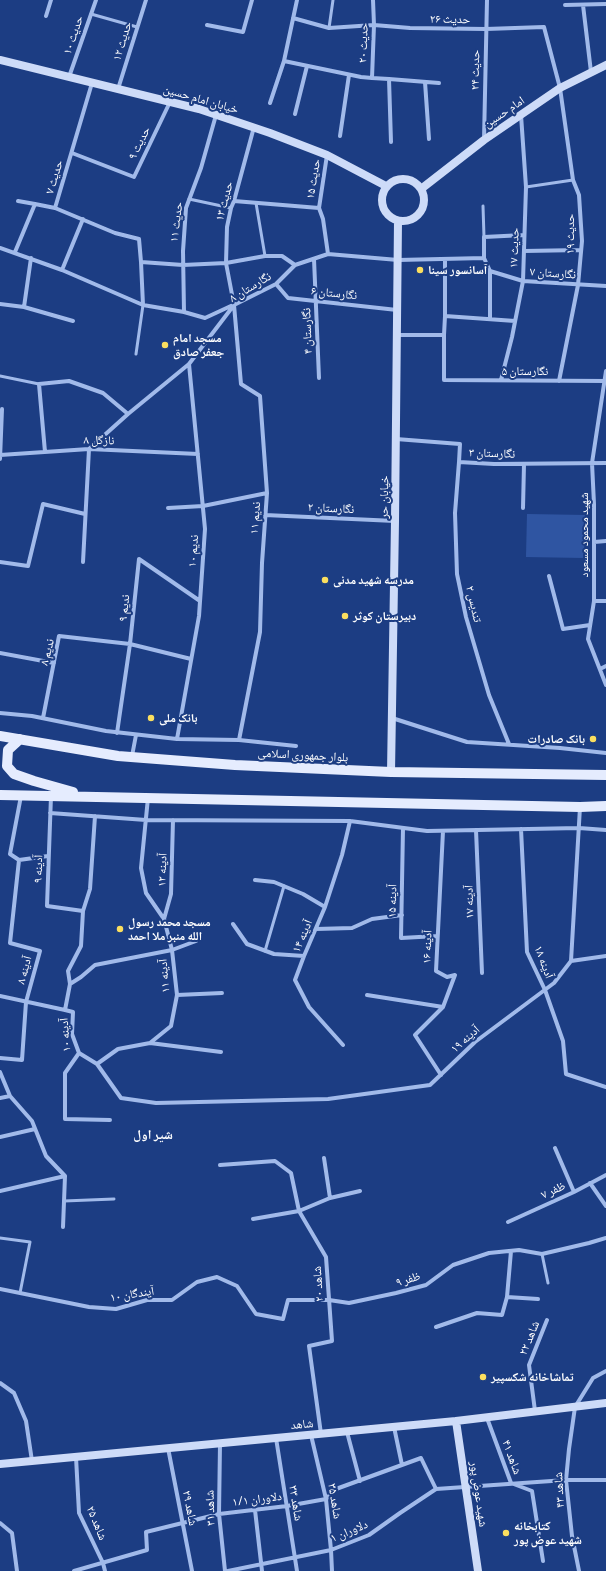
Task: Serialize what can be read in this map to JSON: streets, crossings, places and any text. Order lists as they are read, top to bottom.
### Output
{
  "streets": {
    "main road": [
      "خیابان امام حسین",
      "امام حسین",
      "خیابان حر",
      "بلوار جمهوری اسلامی",
      "شاهد",
      "شهید عوض پور"
    ],
    "street": [
      "حدیث ۲۶",
      "حدیث ۱۰",
      "حدیث ۱۲",
      "حدیث ۲۰",
      "حدیث ۲۴",
      "حدیث ۹",
      "حدیث ۷",
      "حدیث ۱۵",
      "حدیث ۱۳",
      "حدیث ۱۱",
      "حدیث ۱۹",
      "حدیث ۱۷",
      "نگارستان ۷",
      "نگارستان ۸",
      "نگارستان ۶",
      "نگارستان ۴",
      "نگارستان ۵",
      "نازگل ۸",
      "نگارستان ۳",
      "نگارستان ۲",
      "ندیم ۱۱",
      "شهید محمود مسعود",
      "ندیم ۱۰",
      "تندیس ۲",
      "ندیم ۹",
      "ندیم ۸",
      "آدینه ۹",
      "آدینه ۱۲",
      "آدینه ۱۵",
      "آدینه ۱۷",
      "آدینه ۱۴",
      "آدینه ۱۶",
      "آدینه ۱۸",
      "آدینه ۸",
      "آدینه ۱۱",
      "آدینه ۱۰",
      "آدینه ۱۹",
      "ظفر ۷",
      "ظفر ۹",
      "شاهد ۲۰",
      "آیندگان ۱۰",
      "شاهد ۲۲",
      "شاهد ۴۱",
      "شاهد ۴۳",
      "دلاوران ۱/۱",
      "شاهد ۳۵",
      "شاهد ۳۳",
      "شاهد ۲۹",
      "شاهد ۳۱",
      "شاهد ۲۵",
      "دلاوران ۱"
    ]
  },
  "crossings": [
    ["حدیث ۲۶", "حدیث ۲۰"],
    ["حدیث ۲۶", "حدیث ۲۴"],
    ["حدیث ۲۶", "امام حسین"],
    ["حدیث ۲۶", "حدیث ۱۹"],
    ["حدیث ۱۰", "خیابان امام حسین"],
    ["حدیث ۱۲", "خیابان امام حسین"],
    ["حدیث ۲۴", "امام حسین"],
    ["خیابان امام حسین", "امام حسین"],
    ["خیابان امام حسین", "حدیث ۹"],
    ["خیابان امام حسین", "حدیث ۷"],
    ["خیابان امام حسین", "حدیث ۱۵"],
    ["خیابان امام حسین", "حدیث ۱۳"],
    ["خیابان امام حسین", "حدیث ۱۱"],
    ["خیابان امام حسین", "خیابان حر"],
    ["امام حسین", "حدیث ۱۹"],
    ["امام حسین", "حدیث ۱۷"],
    ["امام حسین", "خیابان حر"],
    ["حدیث ۹", "حدیث ۷"],
    ["حدیث ۱۵", "نگارستان ۸"],
    ["حدیث ۱۳", "نگارستان ۸"],
    ["حدیث ۱۳", "ندیم ۱۱"],
    ["حدیث ۱۹", "نگارستان ۷"],
    ["حدیث ۱۹", "نگارستان ۵"],
    ["حدیث ۱۷", "نگارستان ۷"],
    ["حدیث ۱۷", "نگارستان ۵"],
    ["نگارستان ۸", "نگارستان ۶"],
    ["نگارستان ۸", "نگارستان ۴"],
    ["نگارستان ۸", "نازگل ۸"],
    ["نگارستان ۸", "خیابان حر"],
    ["نگارستان ۸", "ندیم ۱۱"],
    ["نگارستان ۸", "ندیم ۱۰"],
    ["نگارستان ۶", "نگارستان ۴"],
    ["نگارستان ۶", "خیابان حر"],
    ["نگارستان ۵", "شهید محمود مسعود"],
    ["نازگل ۸", "ندیم ۱۰"],
    ["نگارستان ۳", "خیابان حر"],
    ["نگارستان ۳", "شهید محمود مسعود"],
    ["نگارستان ۳", "تندیس ۲"],
    ["خیابان حر", "نگارستان ۲"],
    ["خیابان حر", "بلوار جمهوری اسلامی"],
    ["نگارستان ۲", "ندیم ۱۱"],
    ["ندیم ۱۰", "ندیم ۹"],
    ["ندیم ۹", "ندیم ۸"],
    ["آدینه ۹", "آدینه ۱۰"],
    ["آدینه ۱۲", "آدینه ۱۱"],
    ["آدینه ۱۵", "آدینه ۱۶"],
    ["آدینه ۱۶", "آدینه ۱۹"],
    ["آدینه ۱۸", "آدینه ۱۹"],
    ["آدینه ۱۱", "آدینه ۱۹"],
    ["ظفر ۹", "شاهد ۲۰"],
    ["ظفر ۹", "آیندگان ۱۰"],
    ["شاهد ۲۰", "شاهد"],
    ["شاهد ۲۲", "شاهد"],
    ["شاهد", "شاهد ۴۱"],
    ["شاهد", "شاهد ۴۳"],
    ["شاهد", "شهید عوض پور"],
    ["شاهد", "شاهد ۳۵"],
    ["شاهد", "شاهد ۳۳"],
    ["شاهد", "شاهد ۲۹"],
    ["شاهد", "شاهد ۳۱"],
    ["شاهد", "شاهد ۲۵"],
    ["شاهد ۴۱", "دلاوران ۱"],
    ["شاهد ۴۳", "دلاوران ۱"],
    ["شهید عوض پور", "دلاوران ۱"],
    ["دلاوران ۱/۱", "شاهد ۳۵"],
    ["دلاوران ۱/۱", "شاهد ۳۳"],
    ["دلاوران ۱/۱", "شاهد ۲۹"],
    ["دلاوران ۱/۱", "شاهد ۳۱"],
    ["دلاوران ۱/۱", "شاهد ۲۵"],
    ["دلاوران ۱/۱", "دلاوران ۱"],
    ["شاهد ۳۵", "دلاوران ۱"],
    ["شاهد ۳۳", "دلاوران ۱"]
  ],
  "districts": ["شیر اول"],
  "places": [
    "آسانسور سینا",
    "مسجد امام جعفر صادق",
    "مدرسه شهید مدنی",
    "دبیرستان کوثر",
    "بانک ملی",
    "بانک صادرات",
    "مسجد محمد رسول الله منبر ملا احمد",
    "تماشاخانه شکسپیر",
    "کتابخانه شهید عوض پور"
  ]
}
